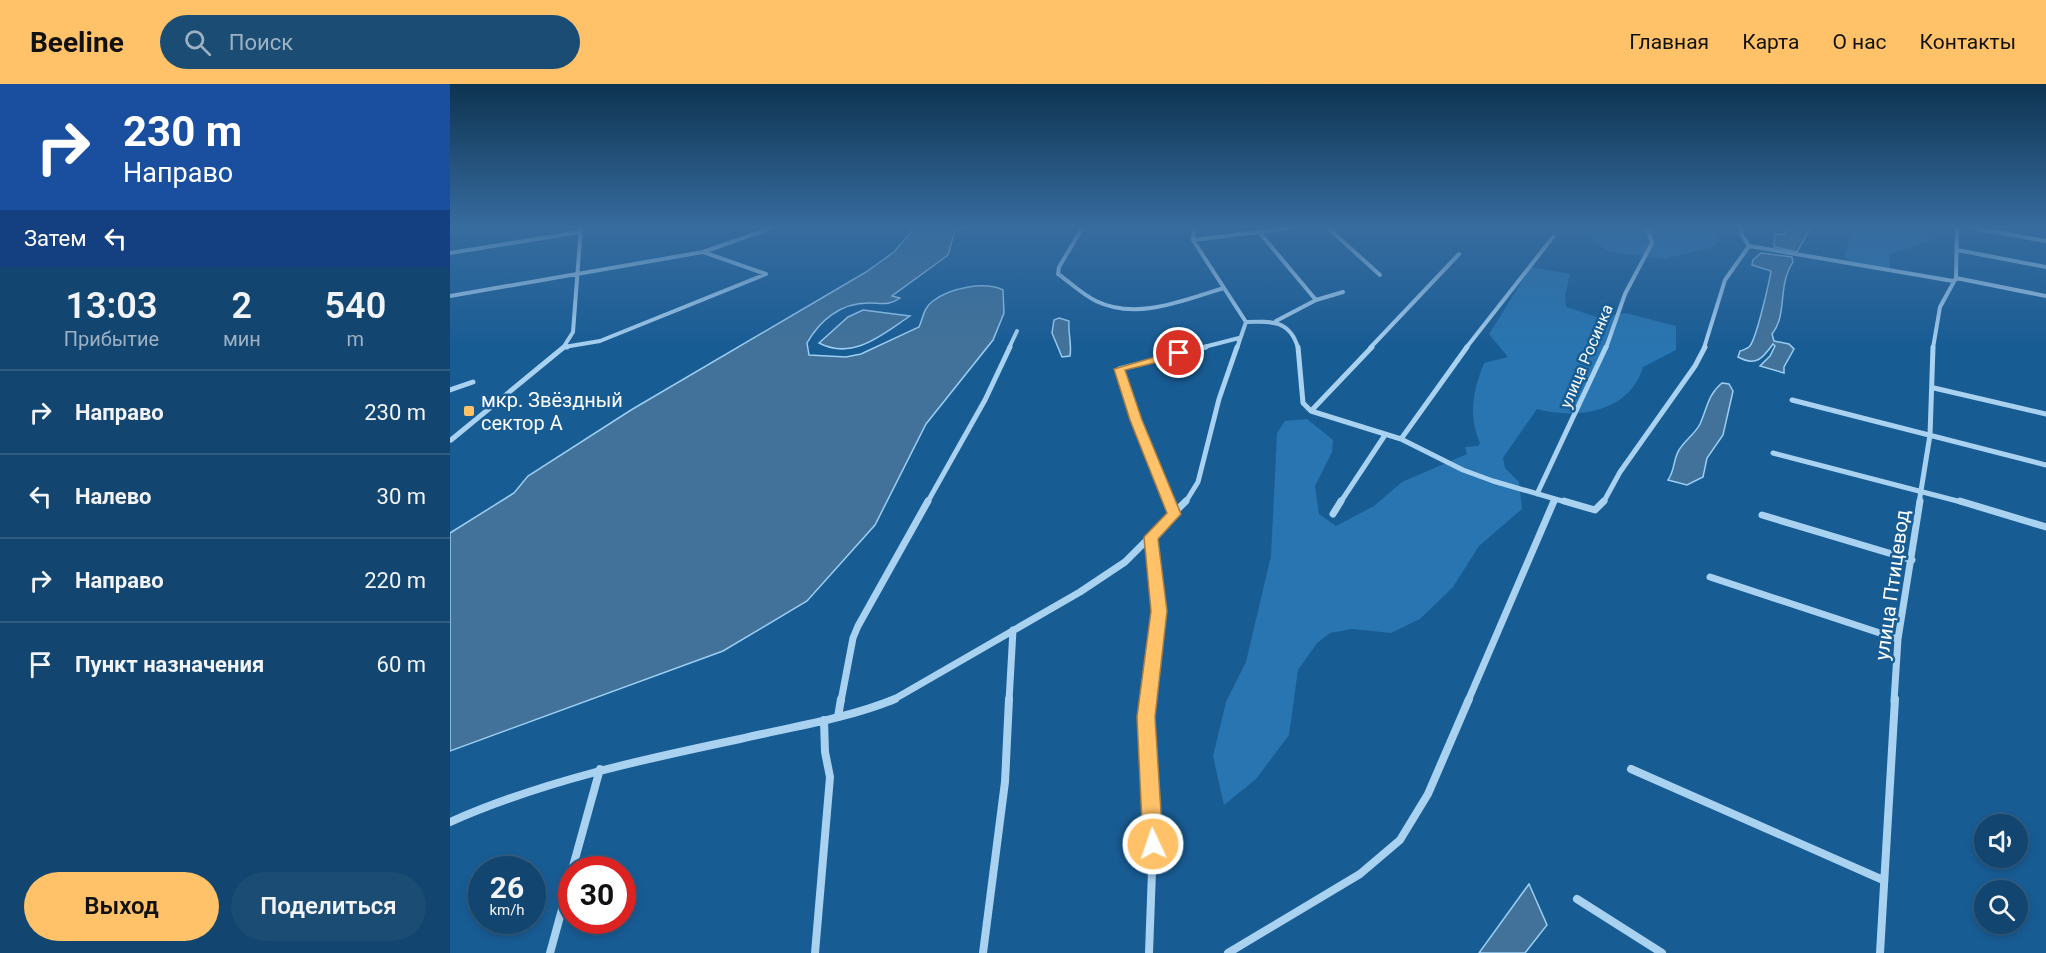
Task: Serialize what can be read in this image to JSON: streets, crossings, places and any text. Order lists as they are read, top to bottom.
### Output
{
  "streets": {
    "street": ["улица Росинка", "улица Птицевод"]
  },
  "places": {
    "transit": ["мкр. Звёздный сектор А"]
  },
  "page": {
    "header": "Beeline",
    "search": "Поиск",
    "nav": [
      "Главная",
      "Карта",
      "О нас",
      "Контакты"
    ],
    "turn": ["230 m", "Направо"],
    "then": "Затем",
    "eta": [
      "13:03",
      "Прибытие",
      "2",
      "мин",
      "540",
      "m"
    ],
    "list": [
      {
        "name": "Направо",
        "value": "230 m"
      },
      {
        "name": "Налево",
        "value": "30 m"
      },
      {
        "name": "Направо",
        "value": "220 m"
      },
      {
        "name": "Пункт назначения",
        "value": "60 m"
      }
    ],
    "speed": "26 km/h",
    "limit": "30",
    "buttons": ["Выход", "Поделиться"]
  }
}
